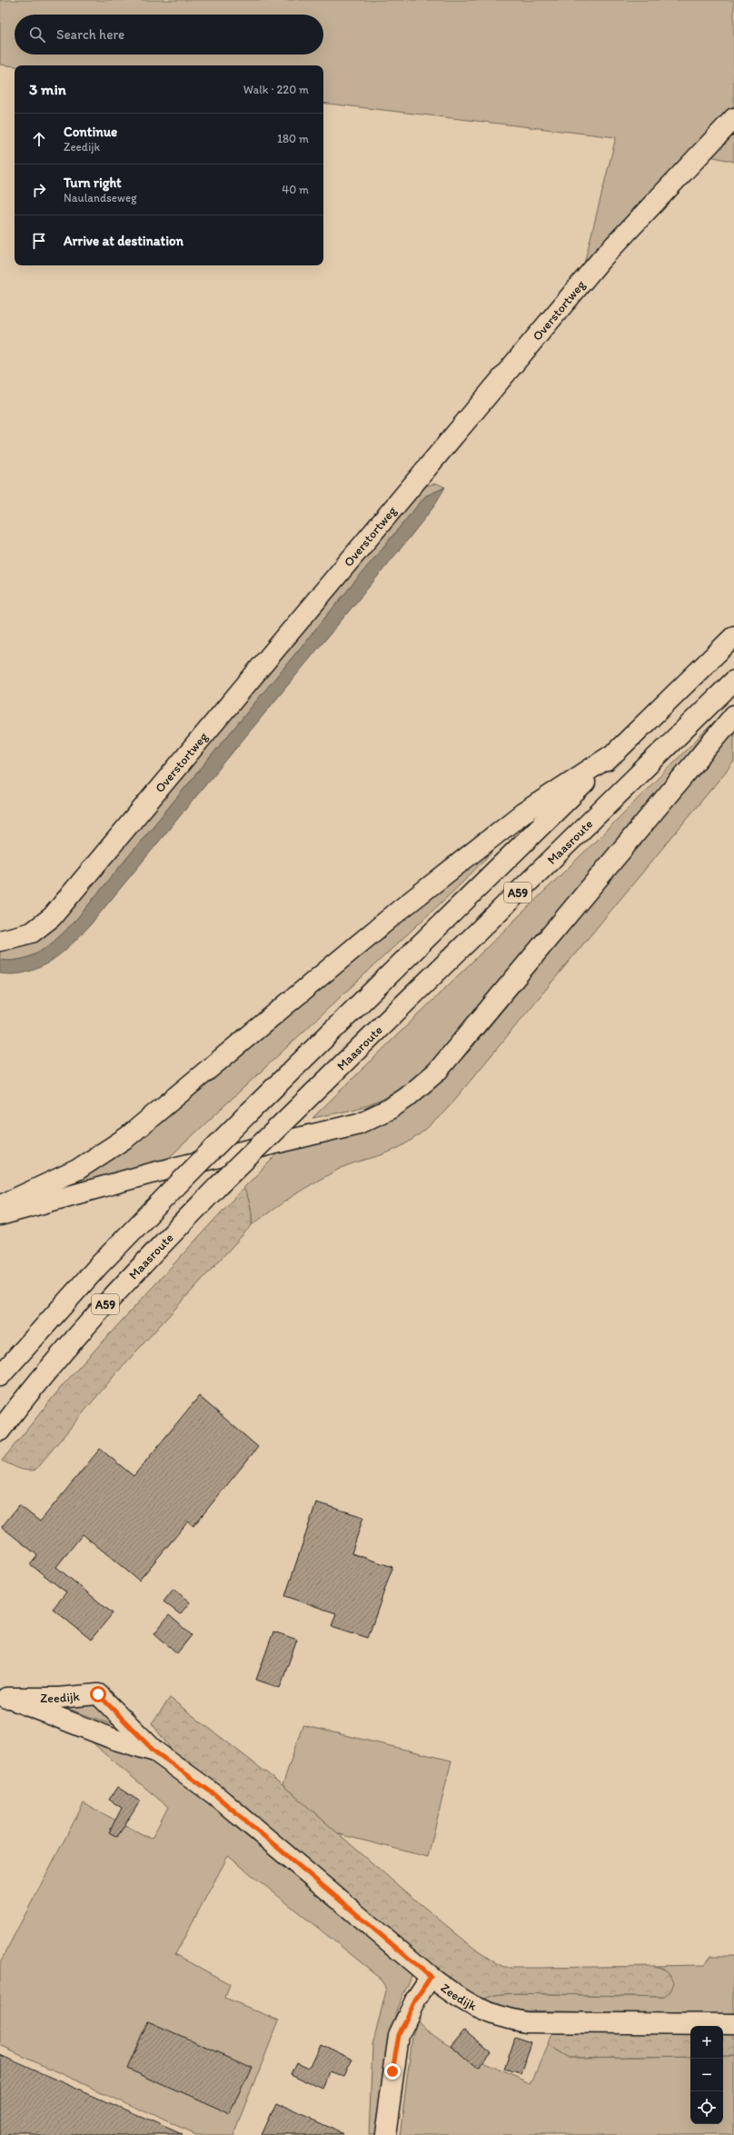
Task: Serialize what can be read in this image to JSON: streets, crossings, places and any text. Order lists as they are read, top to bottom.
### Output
{
  "streets": {
    "main road": [
      "Overstortweg",
      "Maasroute",
      "A59",
      "Zeedijk"
    ]
  },
  "page": {
    "search": "Search here",
    "heading": ["3 min", "Walk · 220 m"],
    "list": [
      ["Continue", "Zeedijk", "180 m"],
      ["Turn right", "Naulandseweg", "40 m"],
      "Arrive at destination"
    ],
    "map_buttons": ["+", "−"]
  }
}
